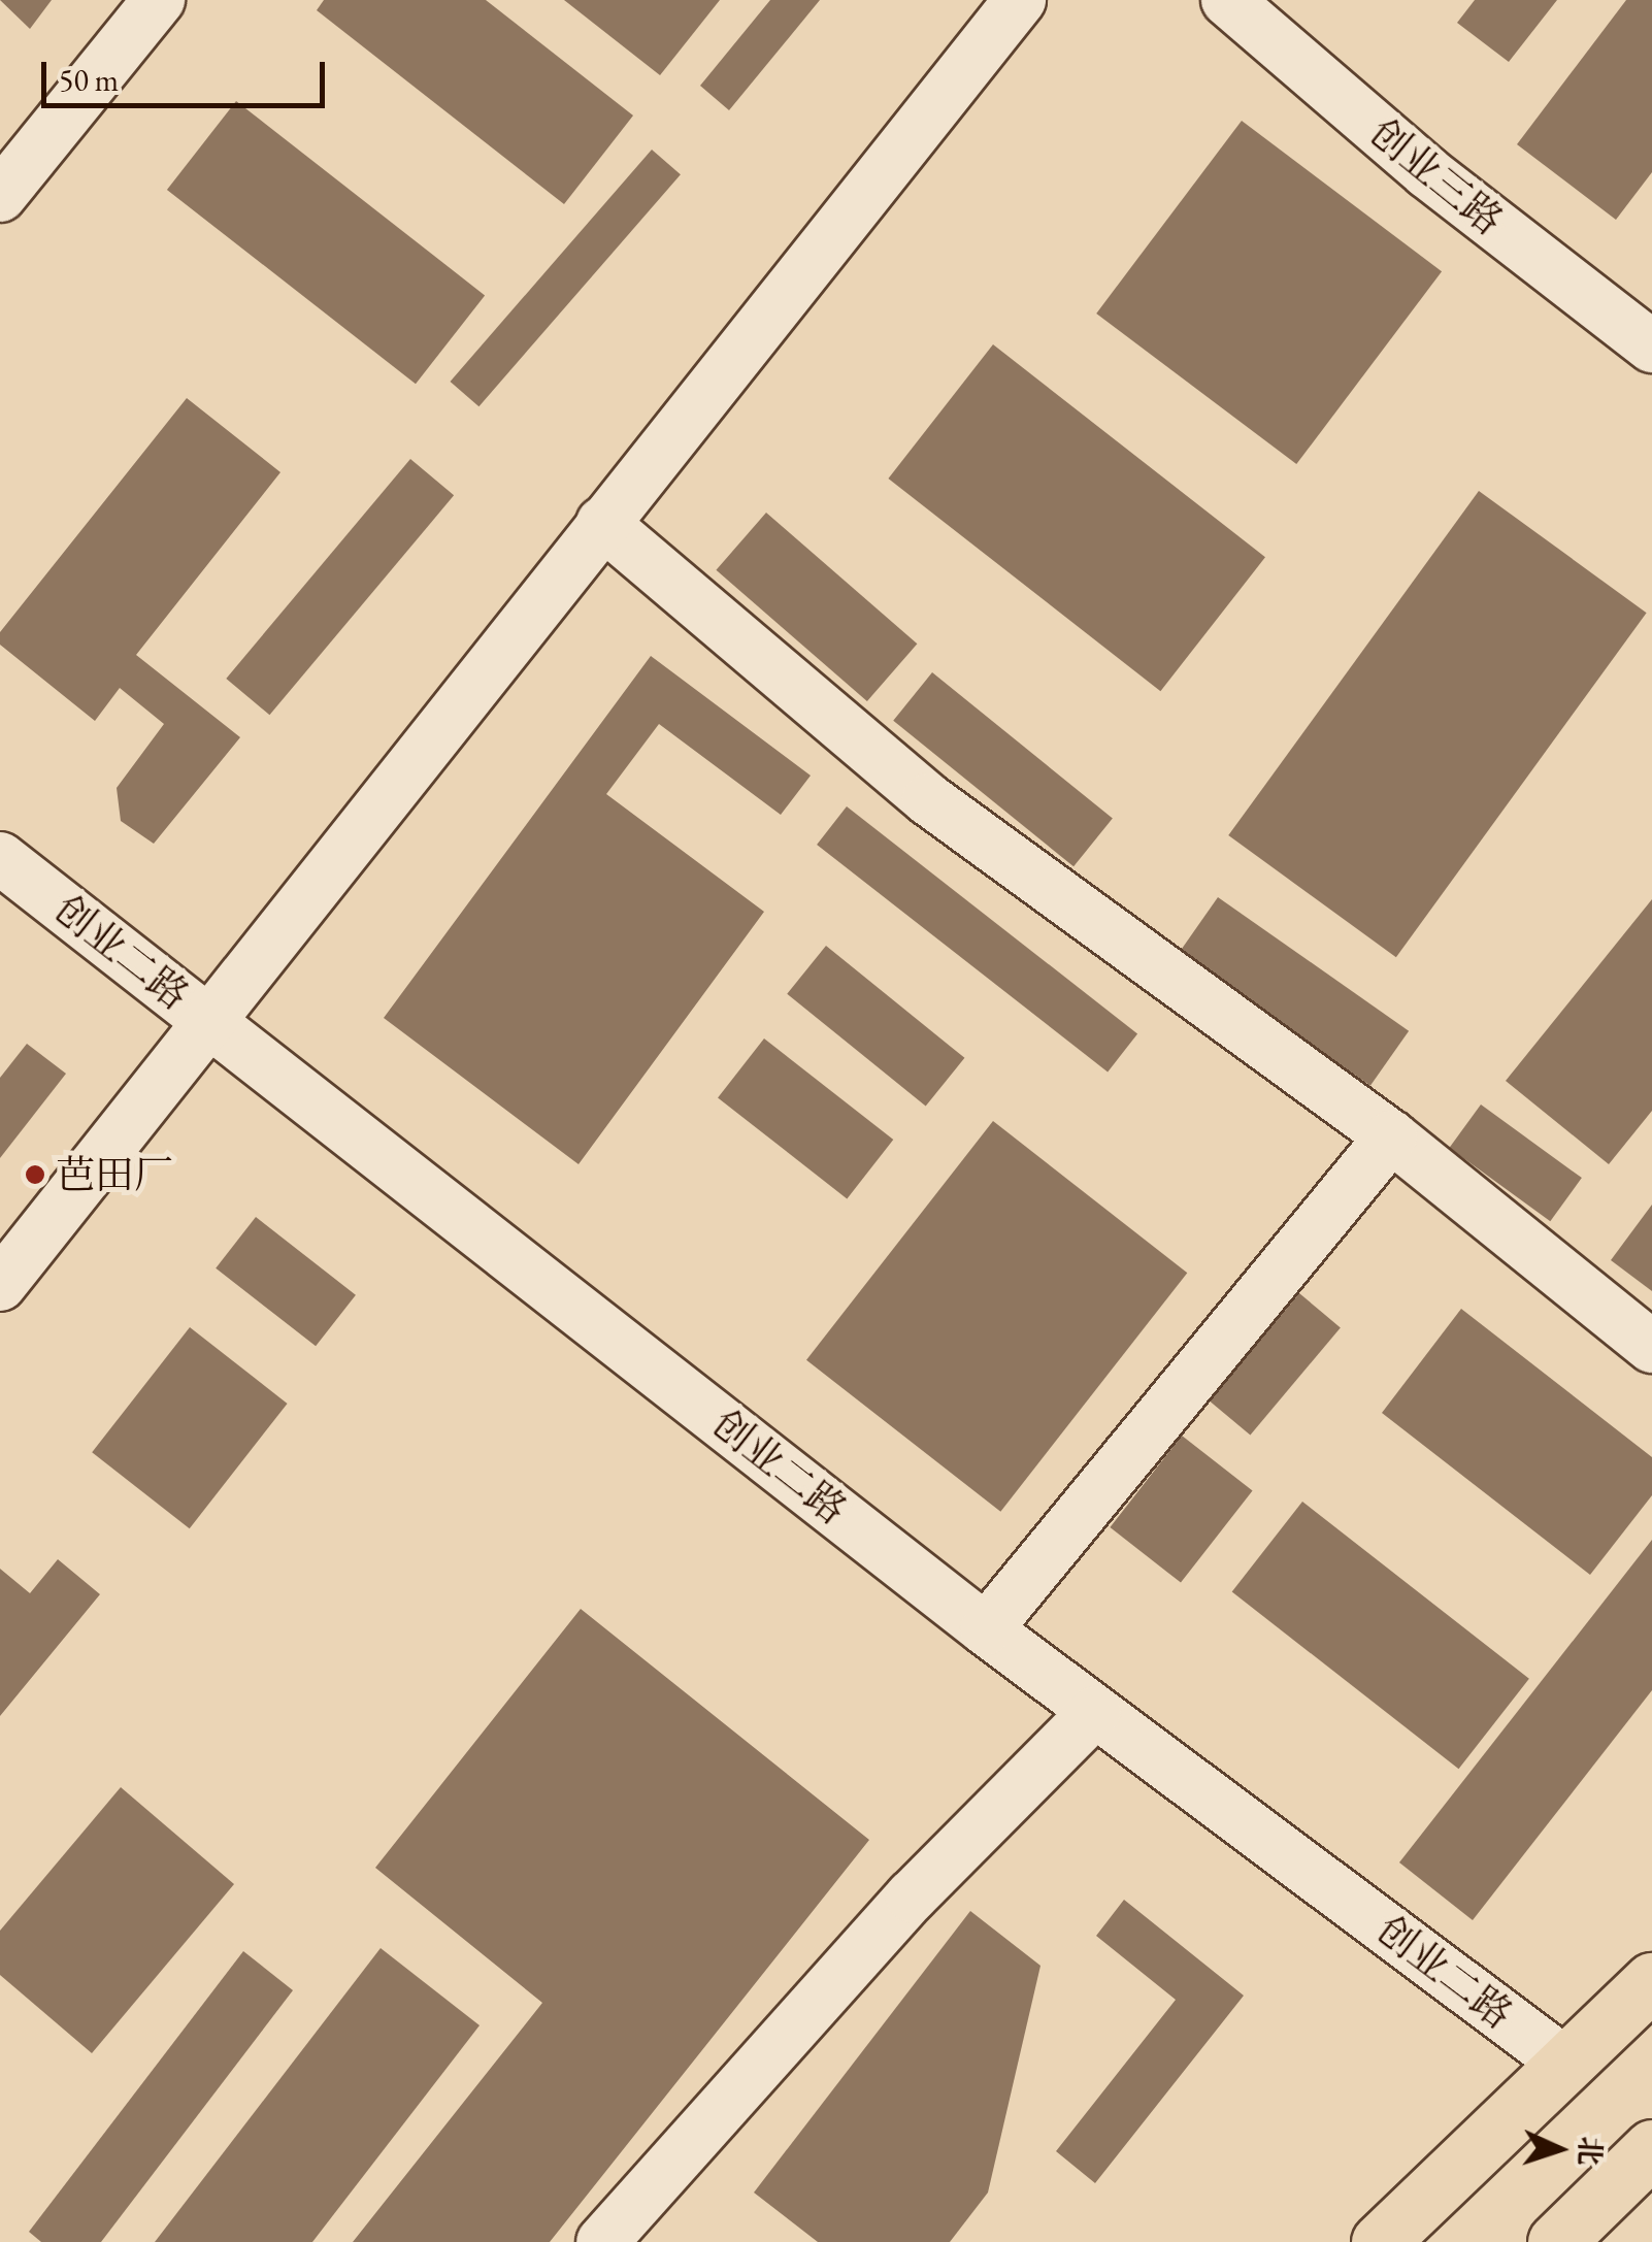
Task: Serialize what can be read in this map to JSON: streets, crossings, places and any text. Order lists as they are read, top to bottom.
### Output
{
  "streets": {
    "street": ["创业三路", "创业二路"]
  },
  "places": ["芭田厂"],
  "scale_bar": "50 m",
  "north": "right"
}
